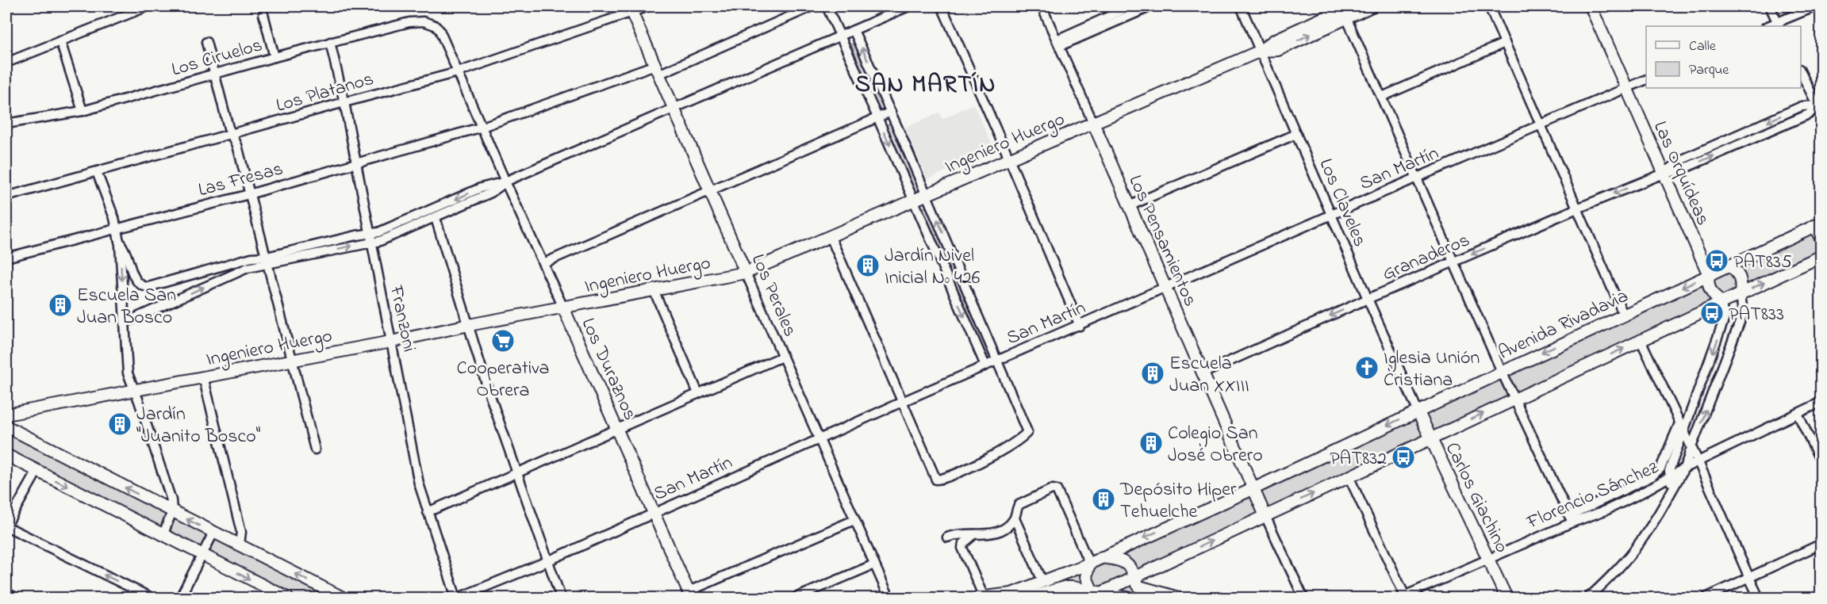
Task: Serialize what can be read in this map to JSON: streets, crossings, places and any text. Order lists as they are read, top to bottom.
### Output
{
  "streets": {
    "main road": [
      "Ingeniero Huergo",
      "Las Orquídeas",
      "Los Pensamientos",
      "Los Perales",
      "Avenida Rivadavia",
      "Los Duraznos",
      "Carlos Giachino"
    ],
    "street": [
      "Los Ciruelos",
      "Los Platanos",
      "San Martín",
      "Las Fresas",
      "Los Claveles",
      "Granaderos",
      "Franzoni",
      "Florencio Sánchez"
    ]
  },
  "crossings": [
    ["Los Ciruelos", "Franzoni"],
    ["Los Ciruelos", "Los Duraznos"],
    ["Los Platanos", "Los Perales"],
    ["Los Platanos", "Franzoni"],
    ["Los Platanos", "Los Duraznos"],
    ["Ingeniero Huergo", "Los Claveles"],
    ["Ingeniero Huergo", "Los Pensamientos"],
    ["Ingeniero Huergo", "Los Perales"],
    ["Ingeniero Huergo", "Franzoni"],
    ["Ingeniero Huergo", "Los Duraznos"],
    ["San Martín", "Las Orquídeas"],
    ["San Martín", "Los Claveles"],
    ["San Martín", "Los Pensamientos"],
    ["San Martín", "Los Perales"],
    ["San Martín", "Franzoni"],
    ["San Martín", "Los Duraznos"],
    ["Las Orquídeas", "Granaderos"],
    ["Las Orquídeas", "Avenida Rivadavia"],
    ["Las Fresas", "Los Perales"],
    ["Las Fresas", "Franzoni"],
    ["Las Fresas", "Los Duraznos"],
    ["Los Claveles", "Granaderos"],
    ["Los Claveles", "Avenida Rivadavia"],
    ["Los Claveles", "Carlos Giachino"],
    ["Los Pensamientos", "Granaderos"],
    ["Los Pensamientos", "Avenida Rivadavia"],
    ["Avenida Rivadavia", "Carlos Giachino"],
    ["Florencio Sánchez", "Carlos Giachino"]
  ],
  "one_way": ["Granaderos"],
  "districts": ["SAN MARTÍN"],
  "places": {
    "bus stop": ["PAT835", "PAT833", "PAT832"],
    "building": [
      "Jardín Nivel Inicial Nº 426",
      "Escuela San Juan Bosco",
      "Escuela Juan XXIII",
      "Jardín \"Juanito Bosco\"",
      "Colegio San José Obrero",
      "Depósito Hiper Tehuelche"
    ],
    "supermarket": ["Cooperativa Obrera"],
    "church": ["Iglesia Unión Cristiana"]
  },
  "legend": ["Calle", "Parque"]
}
